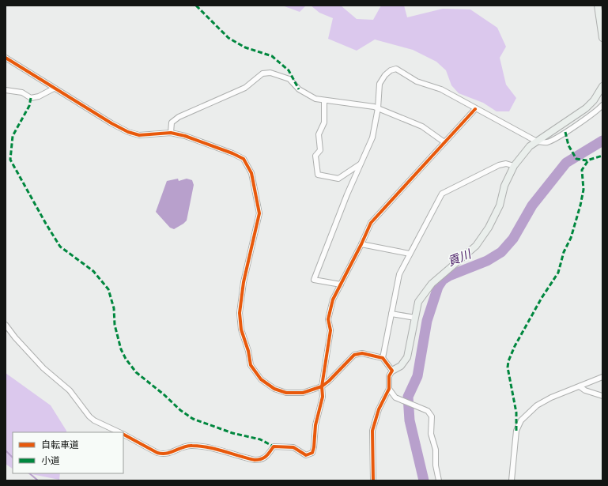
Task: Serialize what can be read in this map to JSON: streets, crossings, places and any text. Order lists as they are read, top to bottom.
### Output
{
  "water": ["貢川"],
  "legend": ["自転車道", "小道"]
}
